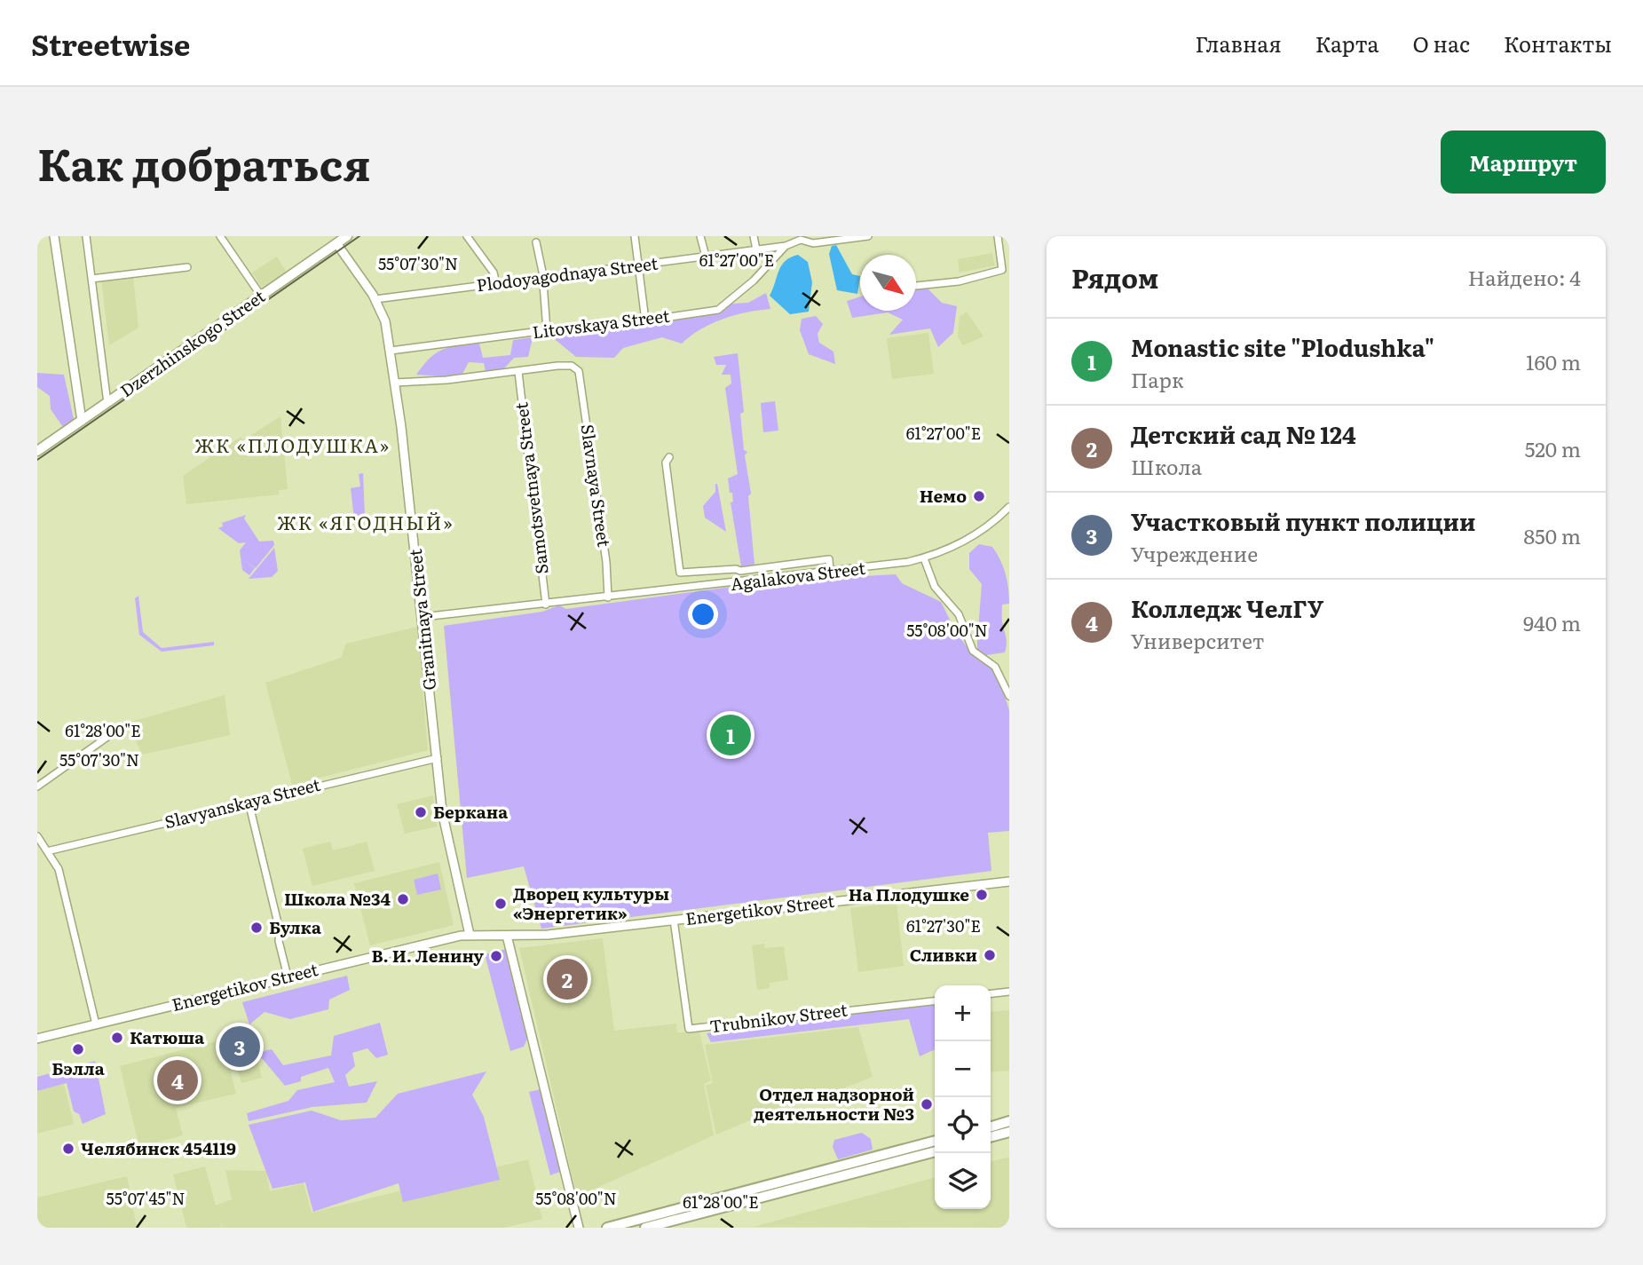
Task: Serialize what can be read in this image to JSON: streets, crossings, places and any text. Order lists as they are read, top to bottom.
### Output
{
  "streets": {
    "main road": ["Dzerzhinskogo Street"],
    "street": [
      "Plodoyagodnaya Street",
      "Litovskaya Street",
      "Slavnaya Street",
      "Samotsvetnaya Street",
      "Agalakova Street",
      "Granitnaya Street",
      "Slavyanskaya Street",
      "Energetikov Street",
      "Trubnikov Street"
    ]
  },
  "crossings": [
    ["Plodoyagodnaya Street", "Litovskaya Street"],
    ["Plodoyagodnaya Street", "Granitnaya Street"],
    ["Litovskaya Street", "Granitnaya Street"],
    ["Dzerzhinskogo Street", "Granitnaya Street"],
    ["Slavnaya Street", "Samotsvetnaya Street"],
    ["Slavnaya Street", "Agalakova Street"],
    ["Samotsvetnaya Street", "Agalakova Street"],
    ["Agalakova Street", "Granitnaya Street"],
    ["Granitnaya Street", "Slavyanskaya Street"],
    ["Granitnaya Street", "Energetikov Street"],
    ["Energetikov Street", "Trubnikov Street"]
  ],
  "districts": ["ЖК «ПЛОДУШКА»", "ЖК «ЯГОДНЫЙ»"],
  "places": [
    "Немо",
    "Беркана",
    "На Плодушке",
    "Школа №34",
    "Дворец культуры «Энергетик»",
    "Булка",
    "Сливки",
    "В. И. Ленину",
    "Катюша",
    "Бэлла",
    "Отдел надзорной деятельности №3",
    "Челябинск 454119"
  ],
  "north": "bottom right",
  "page": {
    "header": "Streetwise",
    "nav": [
      "Главная",
      "Карта",
      "О нас",
      "Контакты"
    ],
    "title": "Как добраться",
    "buttons": "Маршрут",
    "heading": ["Рядом", "Найдено: 4"],
    "list": [
      {
        "mark": "1",
        "name": "Monastic site \"Plodushka\"",
        "note": "Парк",
        "value": "160 m"
      },
      {
        "mark": "2",
        "name": "Детский сад № 124",
        "note": "Школа",
        "value": "520 m"
      },
      {
        "mark": "3",
        "name": "Участковый пункт полиции",
        "note": "Учреждение",
        "value": "850 m"
      },
      {
        "mark": "4",
        "name": "Колледж ЧелГУ",
        "note": "Университет",
        "value": "940 m"
      }
    ],
    "pins": [
      "1",
      "2",
      "3",
      "4"
    ],
    "map_buttons": ["+", "−"]
  },
  "coordinates": [
    "61°27'00\"E",
    "55°07'30\"N",
    "55°08'00\"N",
    "61°28'00\"E",
    "61°27'30\"E",
    "55°07'45\"N"
  ]
}
